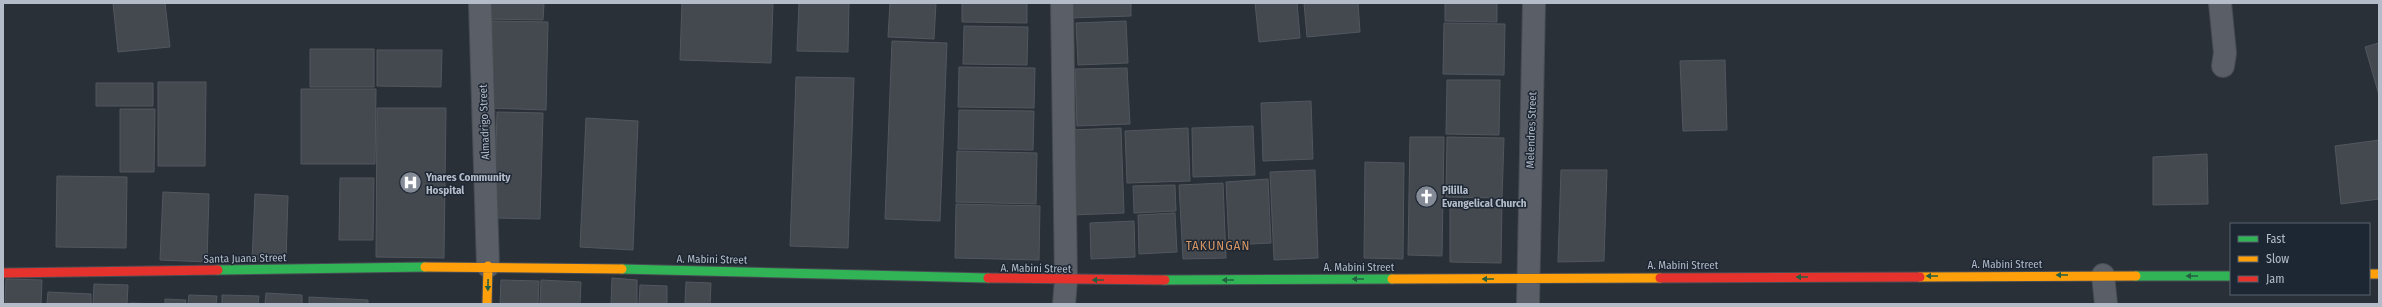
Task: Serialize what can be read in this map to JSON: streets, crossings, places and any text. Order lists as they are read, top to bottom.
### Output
{
  "streets": {
    "main road": ["Santa Juana Street", "A. Mabini Street"],
    "street": ["Almadrigo Street", "Melendres Street"]
  },
  "crossings": [
    ["Almadrigo Street", "Santa Juana Street"],
    ["Almadrigo Street", "A. Mabini Street"],
    ["Melendres Street", "A. Mabini Street"],
    ["Santa Juana Street", "A. Mabini Street"]
  ],
  "one_way": ["A. Mabini Street"],
  "districts": ["TAKUNGAN"],
  "places": {
    "hospital": ["Ynares Community Hospital"],
    "church": ["Pililla Evangelical Church"]
  },
  "legend": ["Fast", "Slow", "Jam"]
}
